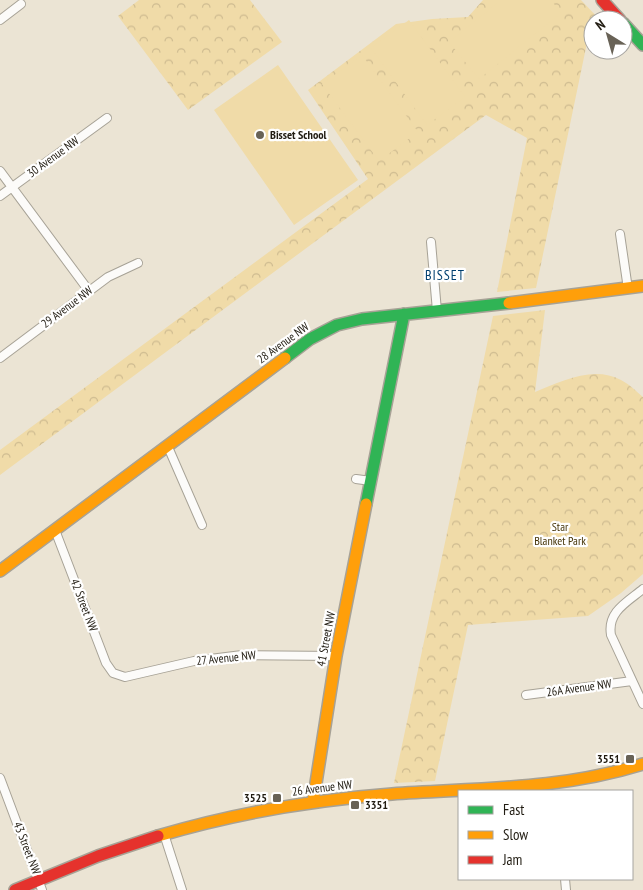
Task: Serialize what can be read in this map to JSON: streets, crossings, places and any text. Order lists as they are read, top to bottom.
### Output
{
  "streets": {
    "street": [
      "30 Avenue NW",
      "29 Avenue NW",
      "28 Avenue NW",
      "42 Street NW",
      "41 Street NW",
      "27 Avenue NW",
      "26A Avenue NW",
      "26 Avenue NW",
      "43 Street NW"
    ]
  },
  "crossings": [
    ["28 Avenue NW", "42 Street NW"],
    ["28 Avenue NW", "41 Street NW"],
    ["42 Street NW", "27 Avenue NW"],
    ["41 Street NW", "27 Avenue NW"],
    ["41 Street NW", "26 Avenue NW"],
    ["26 Avenue NW", "43 Street NW"]
  ],
  "districts": ["BISSET"],
  "parks": ["Star Blanket Park"],
  "places": {
    "other": ["Bisset School"],
    "transit": ["3551", "3525", "3351"]
  },
  "legend": ["Fast", "Slow", "Jam"],
  "north": "top left"
}
